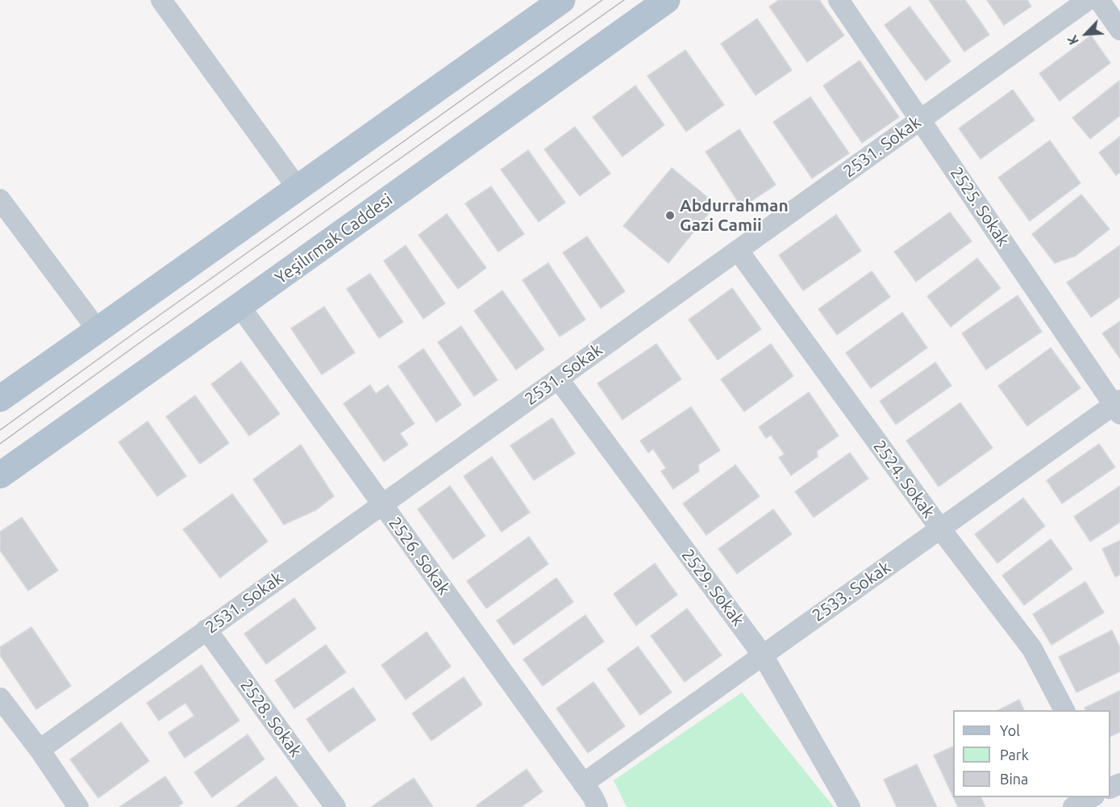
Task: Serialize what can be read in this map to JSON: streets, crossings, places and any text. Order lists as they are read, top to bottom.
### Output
{
  "streets": {
    "main road": ["Yeşilırmak Caddesi"],
    "street": [
      "2531. Sokak",
      "2525. Sokak",
      "2524. Sokak",
      "2526. Sokak",
      "2529. Sokak",
      "2533. Sokak",
      "2528. Sokak"
    ]
  },
  "crossings": [
    ["2531. Sokak", "2525. Sokak"],
    ["2531. Sokak", "2524. Sokak"],
    ["2531. Sokak", "2526. Sokak"],
    ["2531. Sokak", "2529. Sokak"],
    ["2531. Sokak", "2528. Sokak"],
    ["2525. Sokak", "2533. Sokak"],
    ["Yeşilırmak Caddesi", "2526. Sokak"],
    ["2524. Sokak", "2533. Sokak"],
    ["2526. Sokak", "2533. Sokak"],
    ["2529. Sokak", "2533. Sokak"]
  ],
  "places": ["Abdurrahman Gazi Camii"],
  "legend": ["Yol", "Park", "Bina"],
  "north": "bottom left"
}
